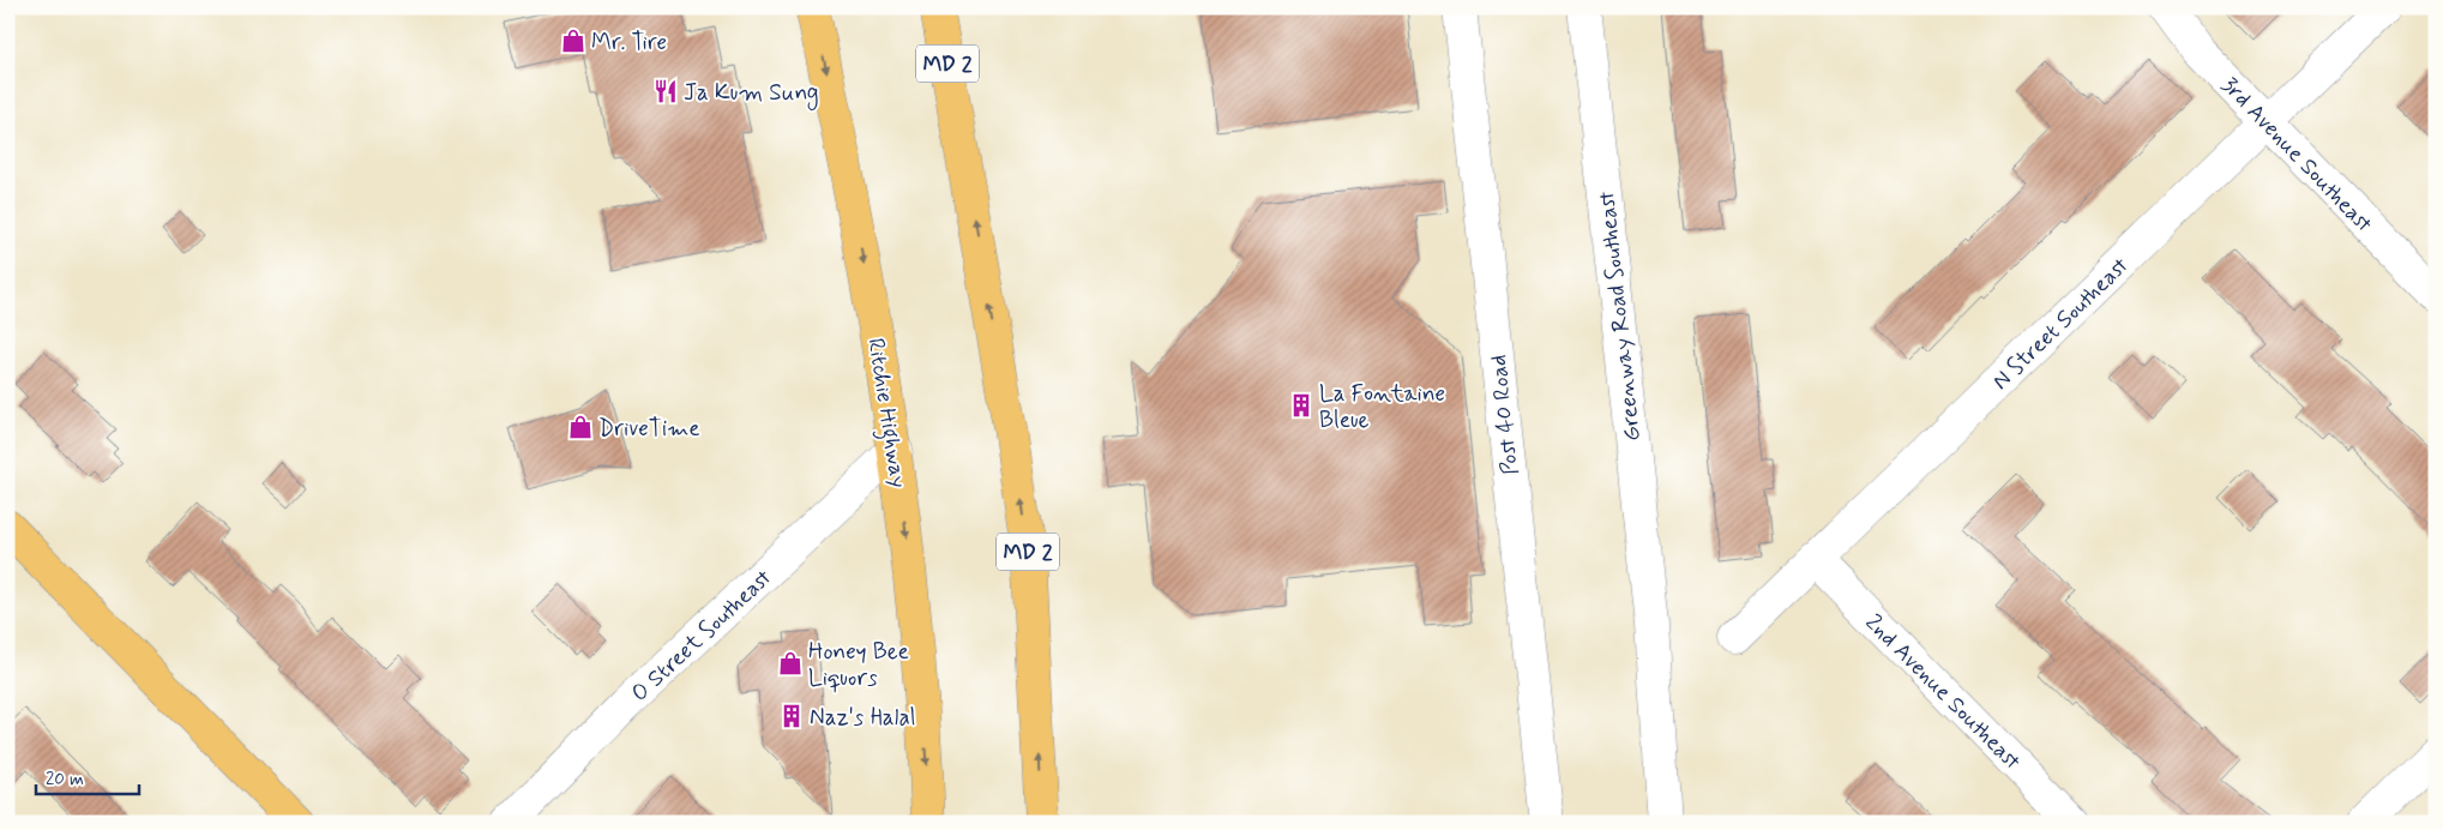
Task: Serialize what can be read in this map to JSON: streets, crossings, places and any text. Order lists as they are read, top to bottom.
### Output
{
  "streets": {
    "main road": ["MD 2", "Ritchie Highway"],
    "street": [
      "3rd Avenue Southeast",
      "Greenway Road Southeast",
      "N Street Southeast",
      "Post 40 Road",
      "O Street Southeast",
      "2nd Avenue Southeast"
    ]
  },
  "crossings": [
    ["3rd Avenue Southeast", "N Street Southeast"],
    ["N Street Southeast", "2nd Avenue Southeast"],
    ["Ritchie Highway", "O Street Southeast"]
  ],
  "places": {
    "shop": ["Mr. Tire", "DriveTime", "Honey Bee Liquors"],
    "restaurant": ["Ja Kum Sung"],
    "building": ["La Fontaine Bleue", "Naz's Halal"]
  },
  "scale_bar": "20 m"
}
